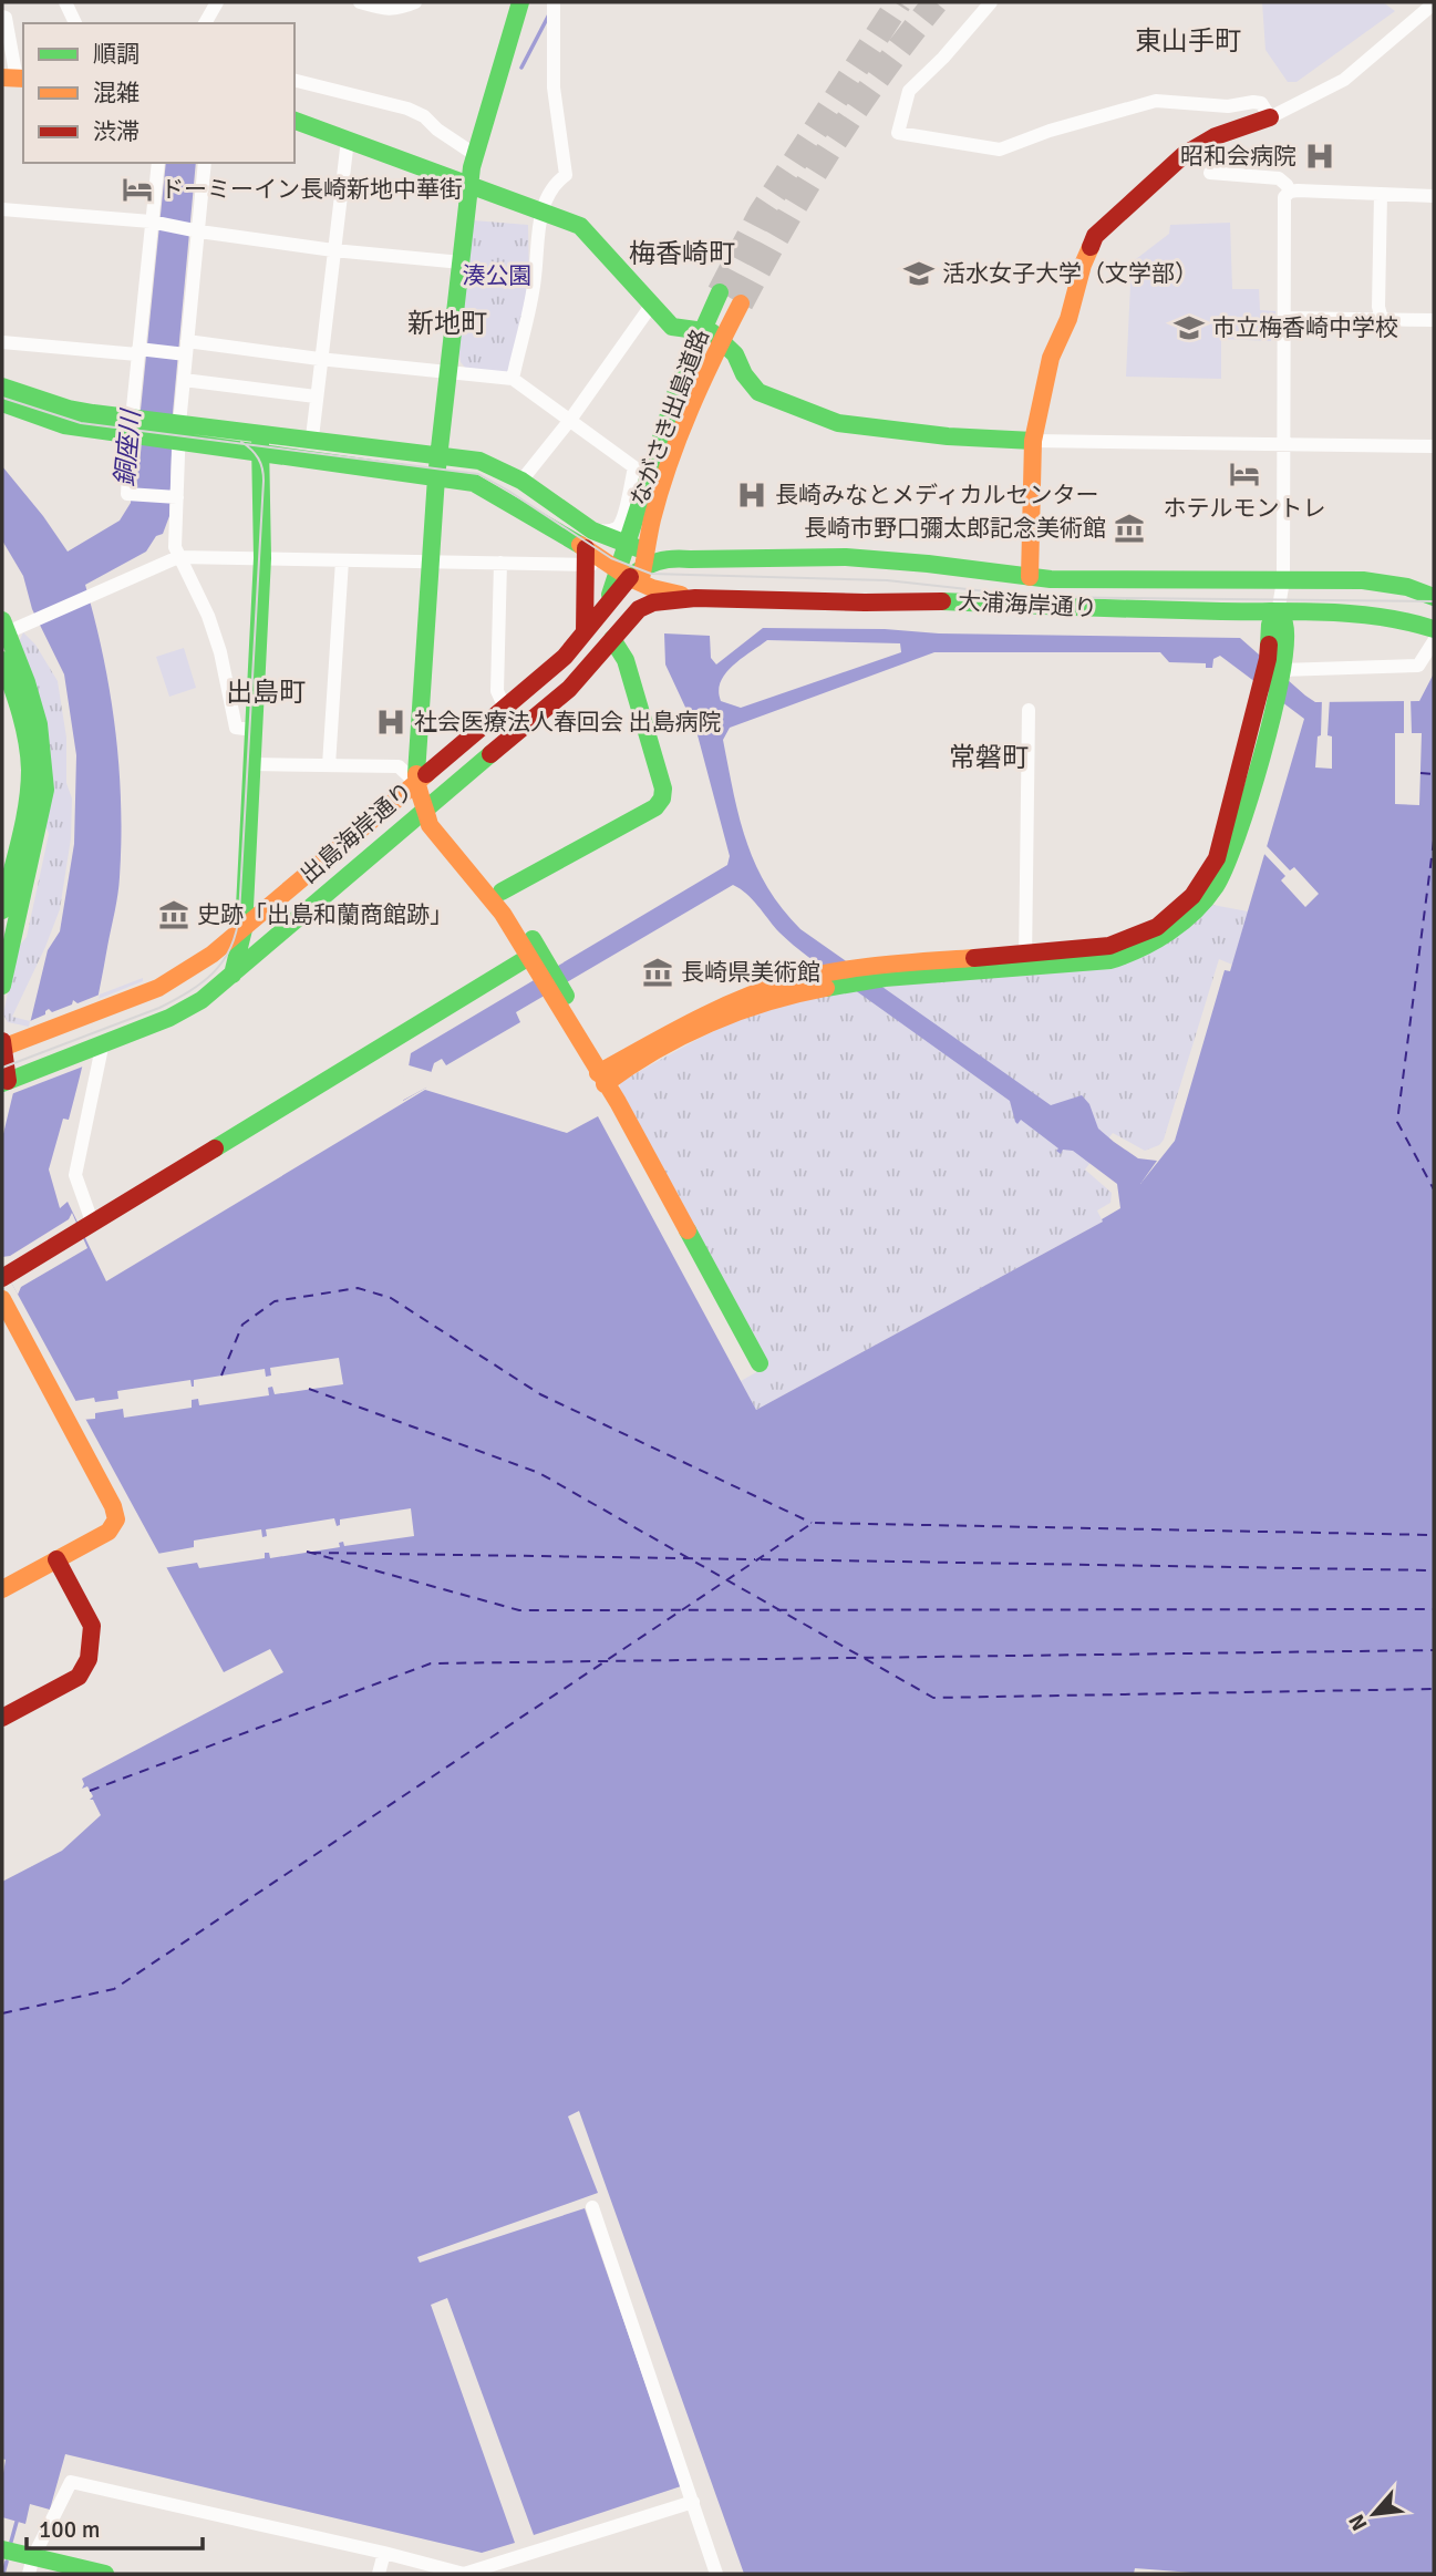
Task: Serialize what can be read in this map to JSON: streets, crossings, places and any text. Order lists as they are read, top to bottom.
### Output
{
  "streets": {
    "main road": ["ながさき出島道路", "大浦海岸通り", "出島海岸通り"]
  },
  "crossings": [
    ["ながさき出島道路", "大浦海岸通り"],
    ["ながさき出島道路", "出島海岸通り"],
    ["大浦海岸通り", "出島海岸通り"]
  ],
  "districts": [
    "東山手町",
    "梅香崎町",
    "新地町",
    "出島町",
    "常磐町"
  ],
  "water": ["銅座川"],
  "parks": ["湊公園"],
  "places": {
    "hospital": ["昭和会病院", "長崎みなとメディカルセンター", "社会医療法人春回会 出島病院"],
    "hotel": ["ドーミーイン長崎新地中華街", "ホテルモントレ"],
    "school or university": ["活水女子大学（文学部）", "市立梅香崎中学校"],
    "museum": ["長崎市野口彌太郎記念美術館", "史跡「出島和蘭商館跡」", "長崎県美術館"]
  },
  "legend": ["順調", "混雑", "渋滞"],
  "scale_bar": "100 m",
  "north": "bottom left"
}
